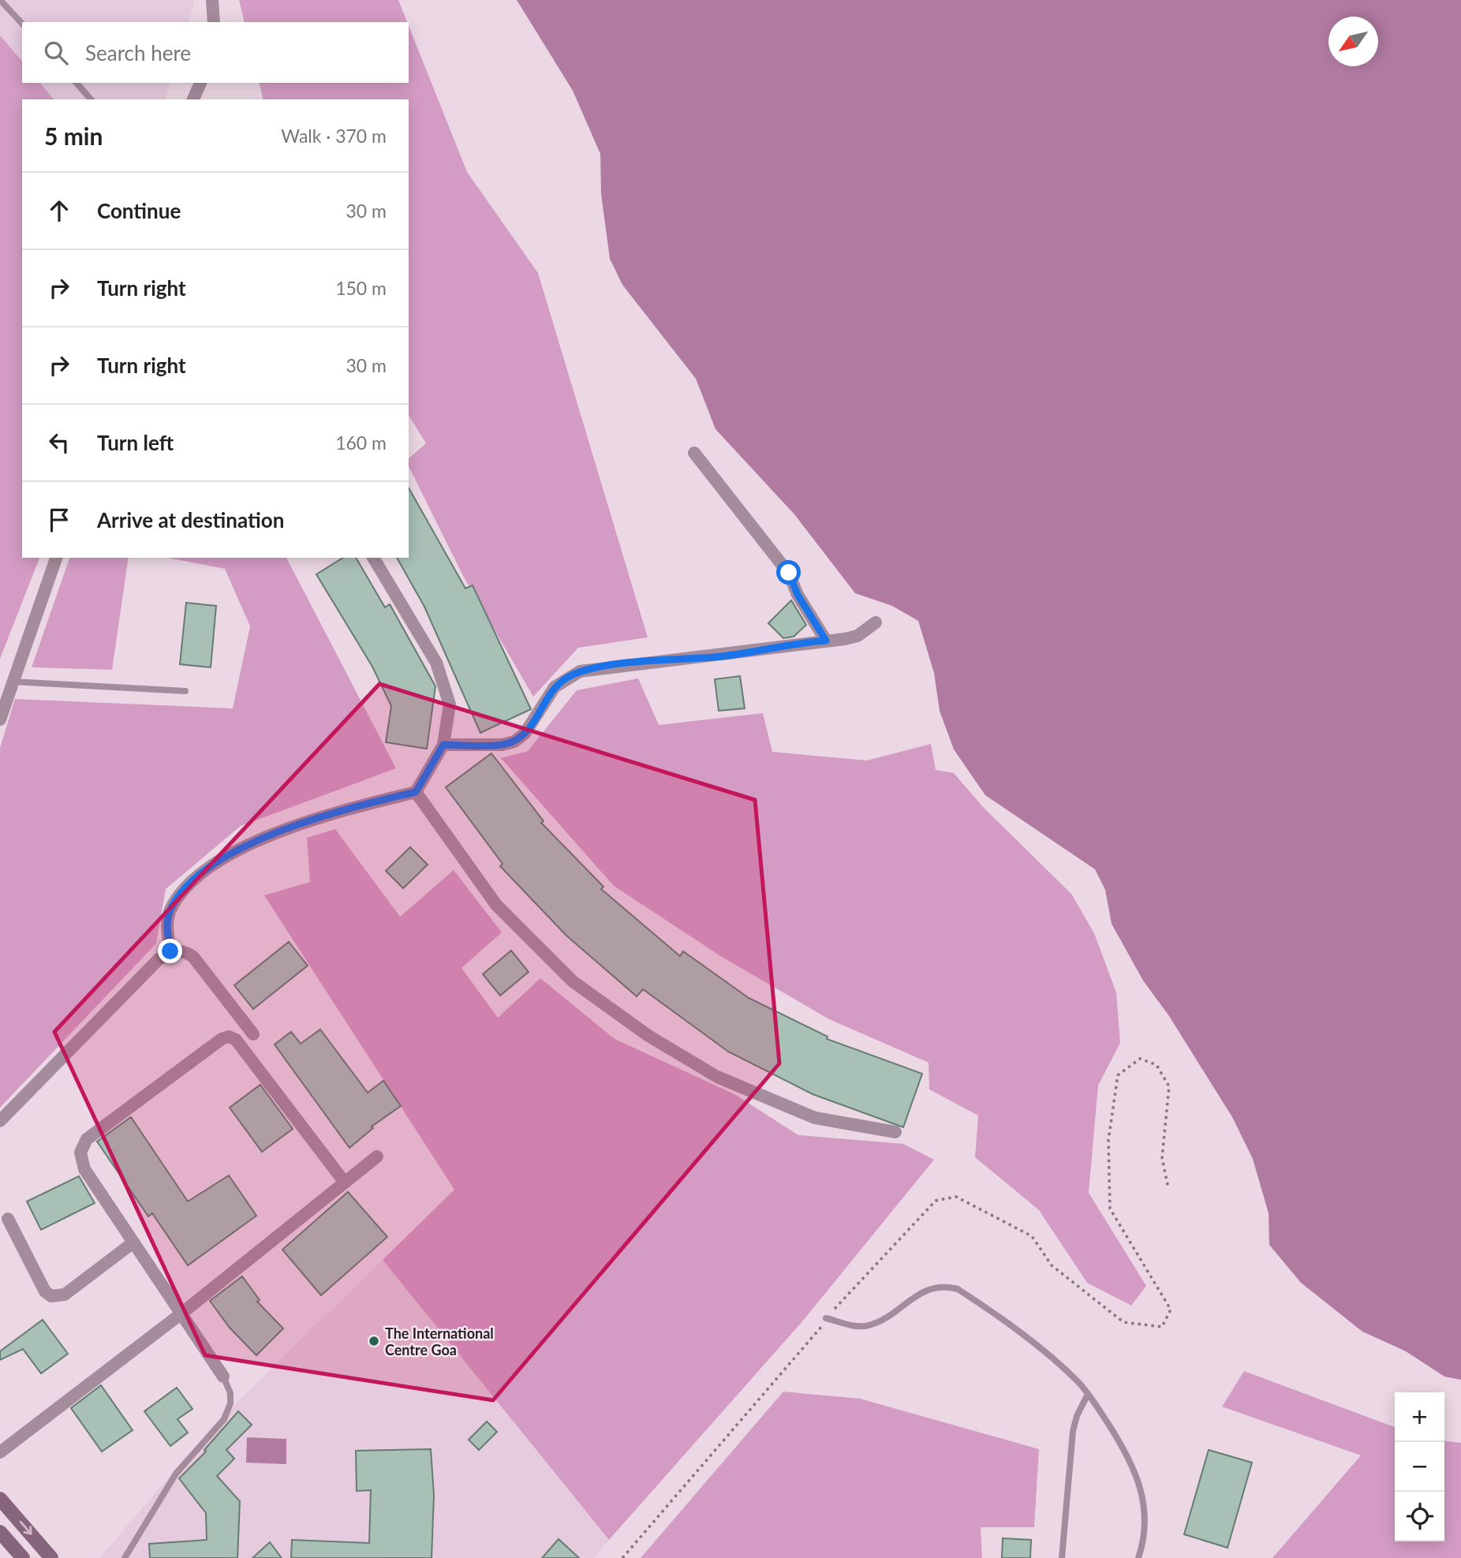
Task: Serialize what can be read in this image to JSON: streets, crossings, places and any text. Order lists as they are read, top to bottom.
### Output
{
  "places": ["The International Centre Goa"],
  "north": "bottom left",
  "page": {
    "search": "Search here",
    "heading": ["5 min", "Walk · 370 m"],
    "list": [
      ["Continue", "30 m"],
      ["Turn right", "150 m"],
      ["Turn right", "30 m"],
      ["Turn left", "160 m"],
      "Arrive at destination"
    ],
    "map_buttons": ["+", "−"]
  }
}
